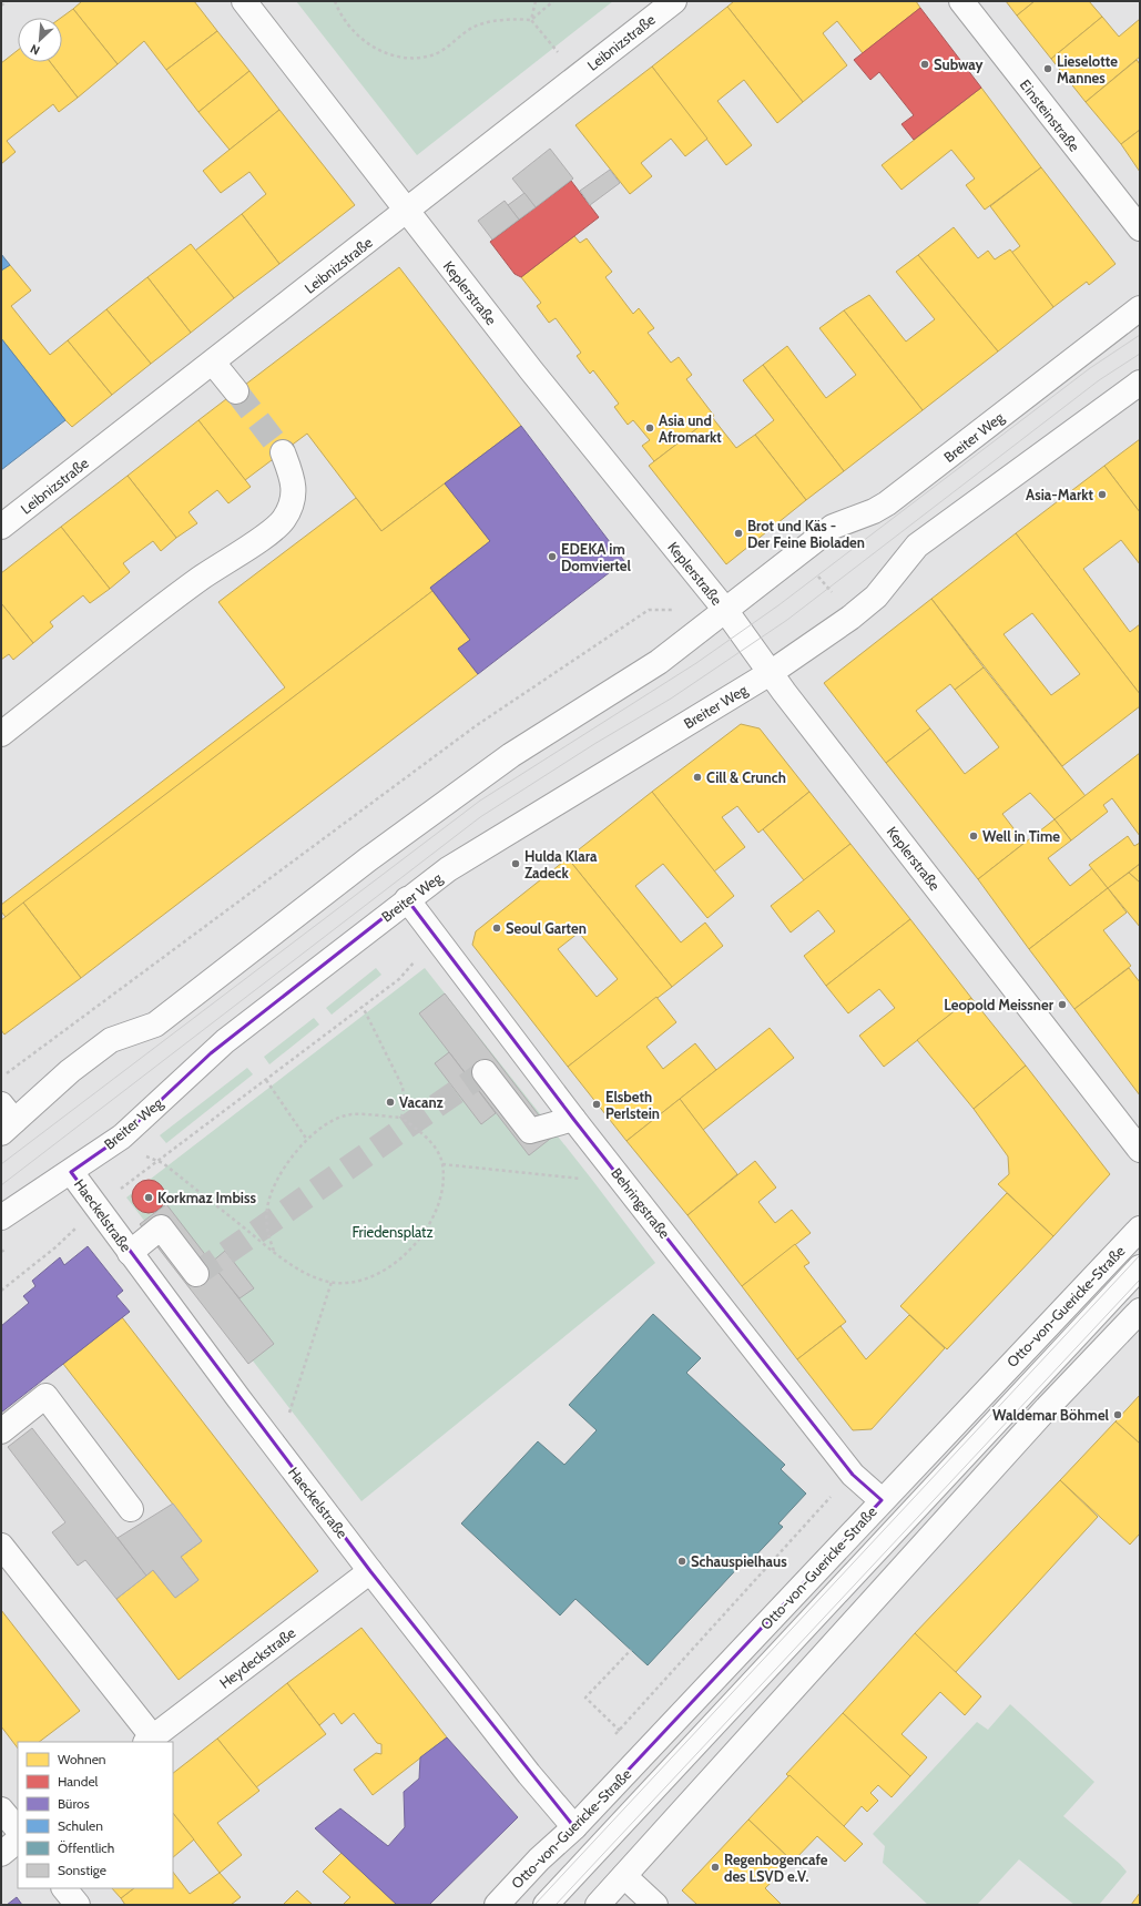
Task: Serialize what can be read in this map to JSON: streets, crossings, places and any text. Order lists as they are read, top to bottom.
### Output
{
  "streets": {
    "street": [
      "Leibnizstraße",
      "Einsteinstraße",
      "Keplerstraße",
      "Breiter Weg",
      "Behringstraße",
      "Haeckelstraße",
      "Otto-von-Guericke-Straße",
      "Heydeckstraße"
    ]
  },
  "crossings": [
    ["Leibnizstraße", "Keplerstraße"],
    ["Keplerstraße", "Breiter Weg"],
    ["Breiter Weg", "Behringstraße"],
    ["Breiter Weg", "Haeckelstraße"],
    ["Behringstraße", "Otto-von-Guericke-Straße"],
    ["Haeckelstraße", "Otto-von-Guericke-Straße"],
    ["Haeckelstraße", "Heydeckstraße"]
  ],
  "parks": ["Friedensplatz"],
  "places": [
    "Subway",
    "Lieselotte Mannes",
    "Asia und Afromarkt",
    "Asia-Markt",
    "Brot und Käs - Der Feine Bioladen",
    "EDEKA im Domviertel",
    "Cill & Crunch",
    "Well in Time",
    "Hulda Klara Zadeck",
    "Seoul Garten",
    "Leopold Meissner",
    "Vacanz",
    "Elsbeth Perlstein",
    "Korkmaz Imbiss",
    "Waldemar Böhmel",
    "Schauspielhaus",
    "Regenbogencafe des LSVD e.V."
  ],
  "legend": [
    "Wohnen",
    "Handel",
    "Büros",
    "Schulen",
    "Öffentlich",
    "Sonstige"
  ],
  "north": "bottom left"
}
